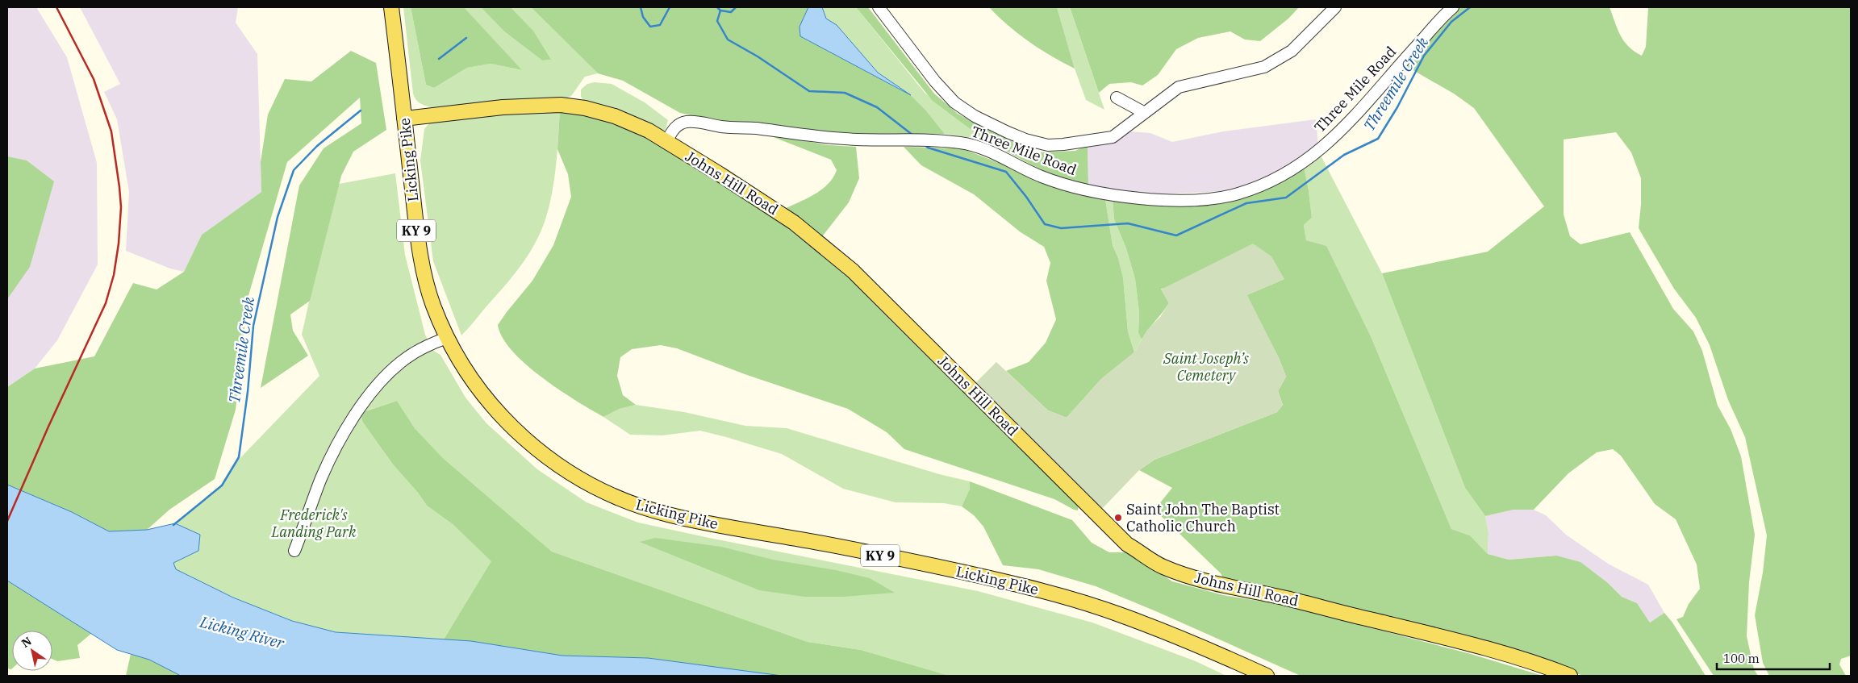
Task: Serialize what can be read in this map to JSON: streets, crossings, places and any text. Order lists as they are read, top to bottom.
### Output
{
  "streets": {
    "main road": ["Licking Pike", "Johns Hill Road", "KY 9"],
    "street": ["Three Mile Road"]
  },
  "crossings": [
    ["Three Mile Road", "Johns Hill Road"],
    ["Licking Pike", "Johns Hill Road"]
  ],
  "water": ["Threemile Creek", "Licking River"],
  "parks": ["Saint Joseph’s Cemetery", "Frederick's Landing Park"],
  "places": ["Saint John The Baptist Catholic Church"],
  "scale_bar": "100 m",
  "north": "top left"
}
